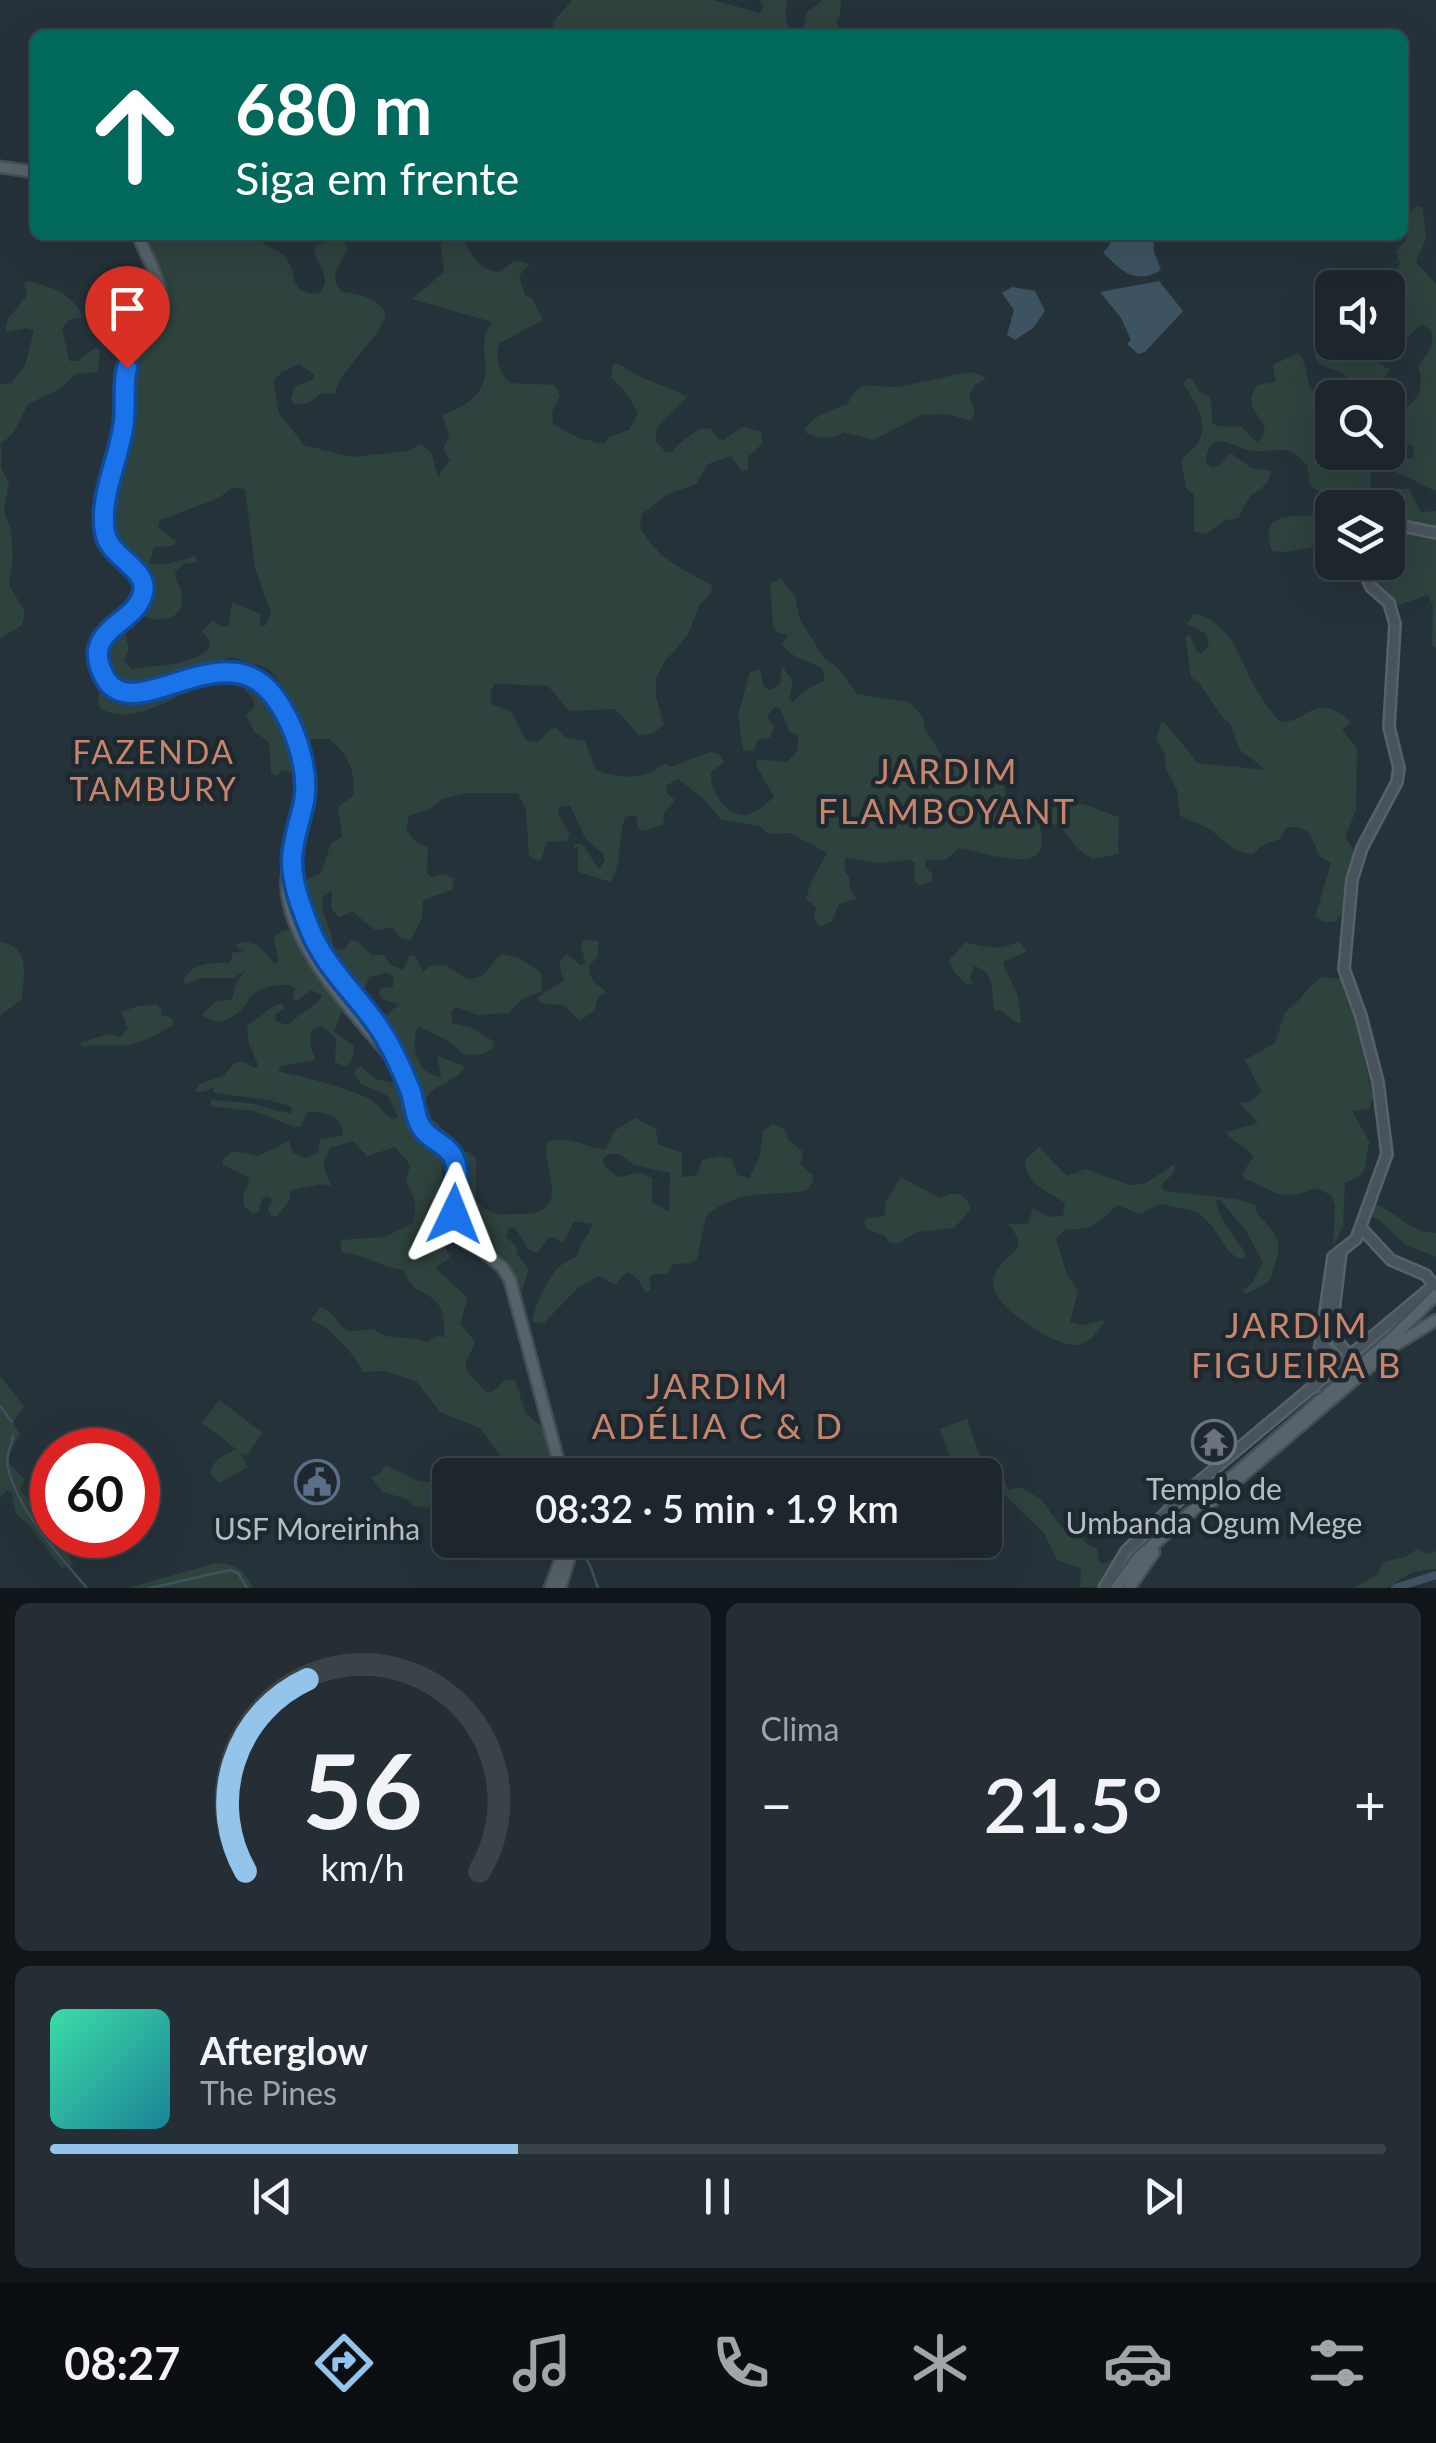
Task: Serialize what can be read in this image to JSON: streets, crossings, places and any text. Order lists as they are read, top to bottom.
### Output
{
  "districts": [
    "FAZENDA TAMBURY",
    "JARDIM FLAMBOYANT",
    "JARDIM FIGUEIRA B",
    "JARDIM ADÉLIA C & D"
  ],
  "places": {
    "temple": ["Templo de Umbanda Ogum Mege"],
    "public building": ["USF Moreirinha"]
  },
  "page": {
    "turn": ["680 m", "Siga em frente"],
    "limit": "60",
    "trip": "08:32 · 5 min · 1.9 km",
    "tile": "Clima",
    "heat": ["−", "21.5°", "+"],
    "song": ["Afterglow", "The Pines"],
    "tabs": "08:27",
    "gauge": ["56", "km/h"]
  }
}
